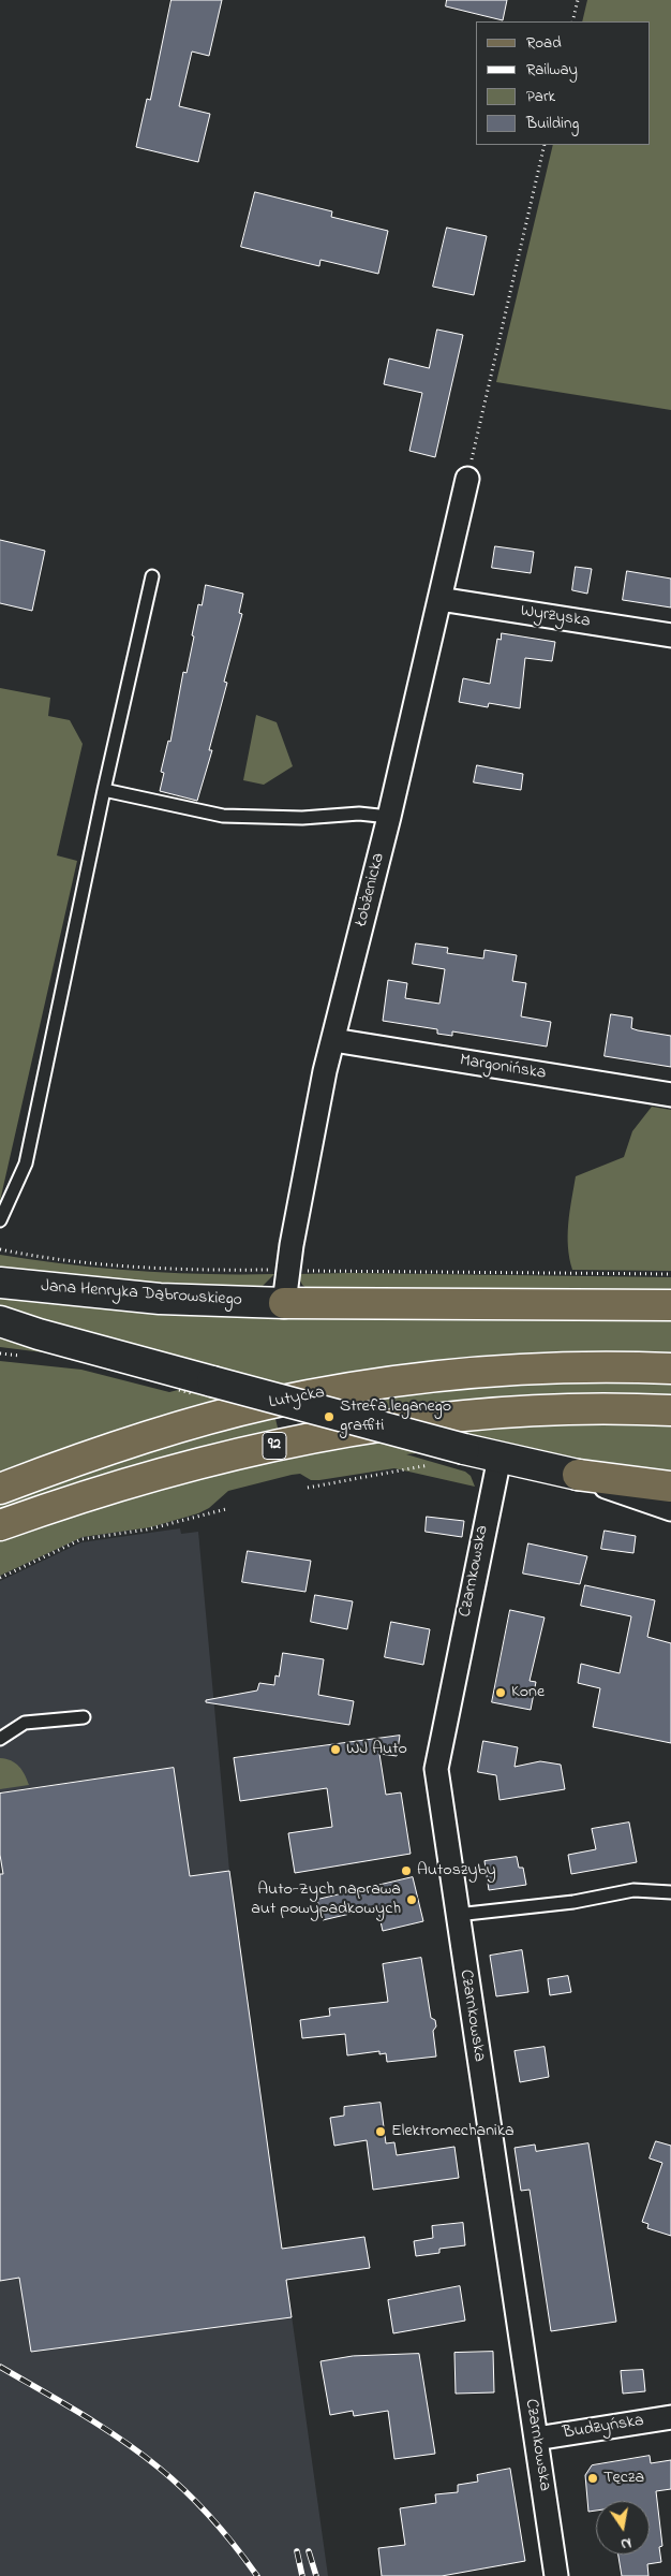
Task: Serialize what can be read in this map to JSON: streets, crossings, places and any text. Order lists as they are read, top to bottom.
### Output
{
  "streets": {
    "main road": ["Jana Henryka Dąbrowskiego", "Lutycka", "92"],
    "street": [
      "Wyrzyska",
      "Łobżenicka",
      "Margonińska",
      "Czarnkowska",
      "Budzyńska"
    ]
  },
  "crossings": [
    ["Wyrzyska", "Łobżenicka"],
    ["Łobżenicka", "Margonińska"],
    ["Łobżenicka", "Jana Henryka Dąbrowskiego"],
    ["Czarnkowska", "Budzyńska"]
  ],
  "places": [
    "Strefa leganego graffiti",
    "Kone",
    "WJ Auto",
    "Autoszyby",
    "Auto-Zych naprawa aut powypadkowych",
    "Elektromechanika",
    "Tęcza"
  ],
  "legend": [
    "Road",
    "Railway",
    "Park",
    "Building"
  ],
  "north": "bottom"
}
